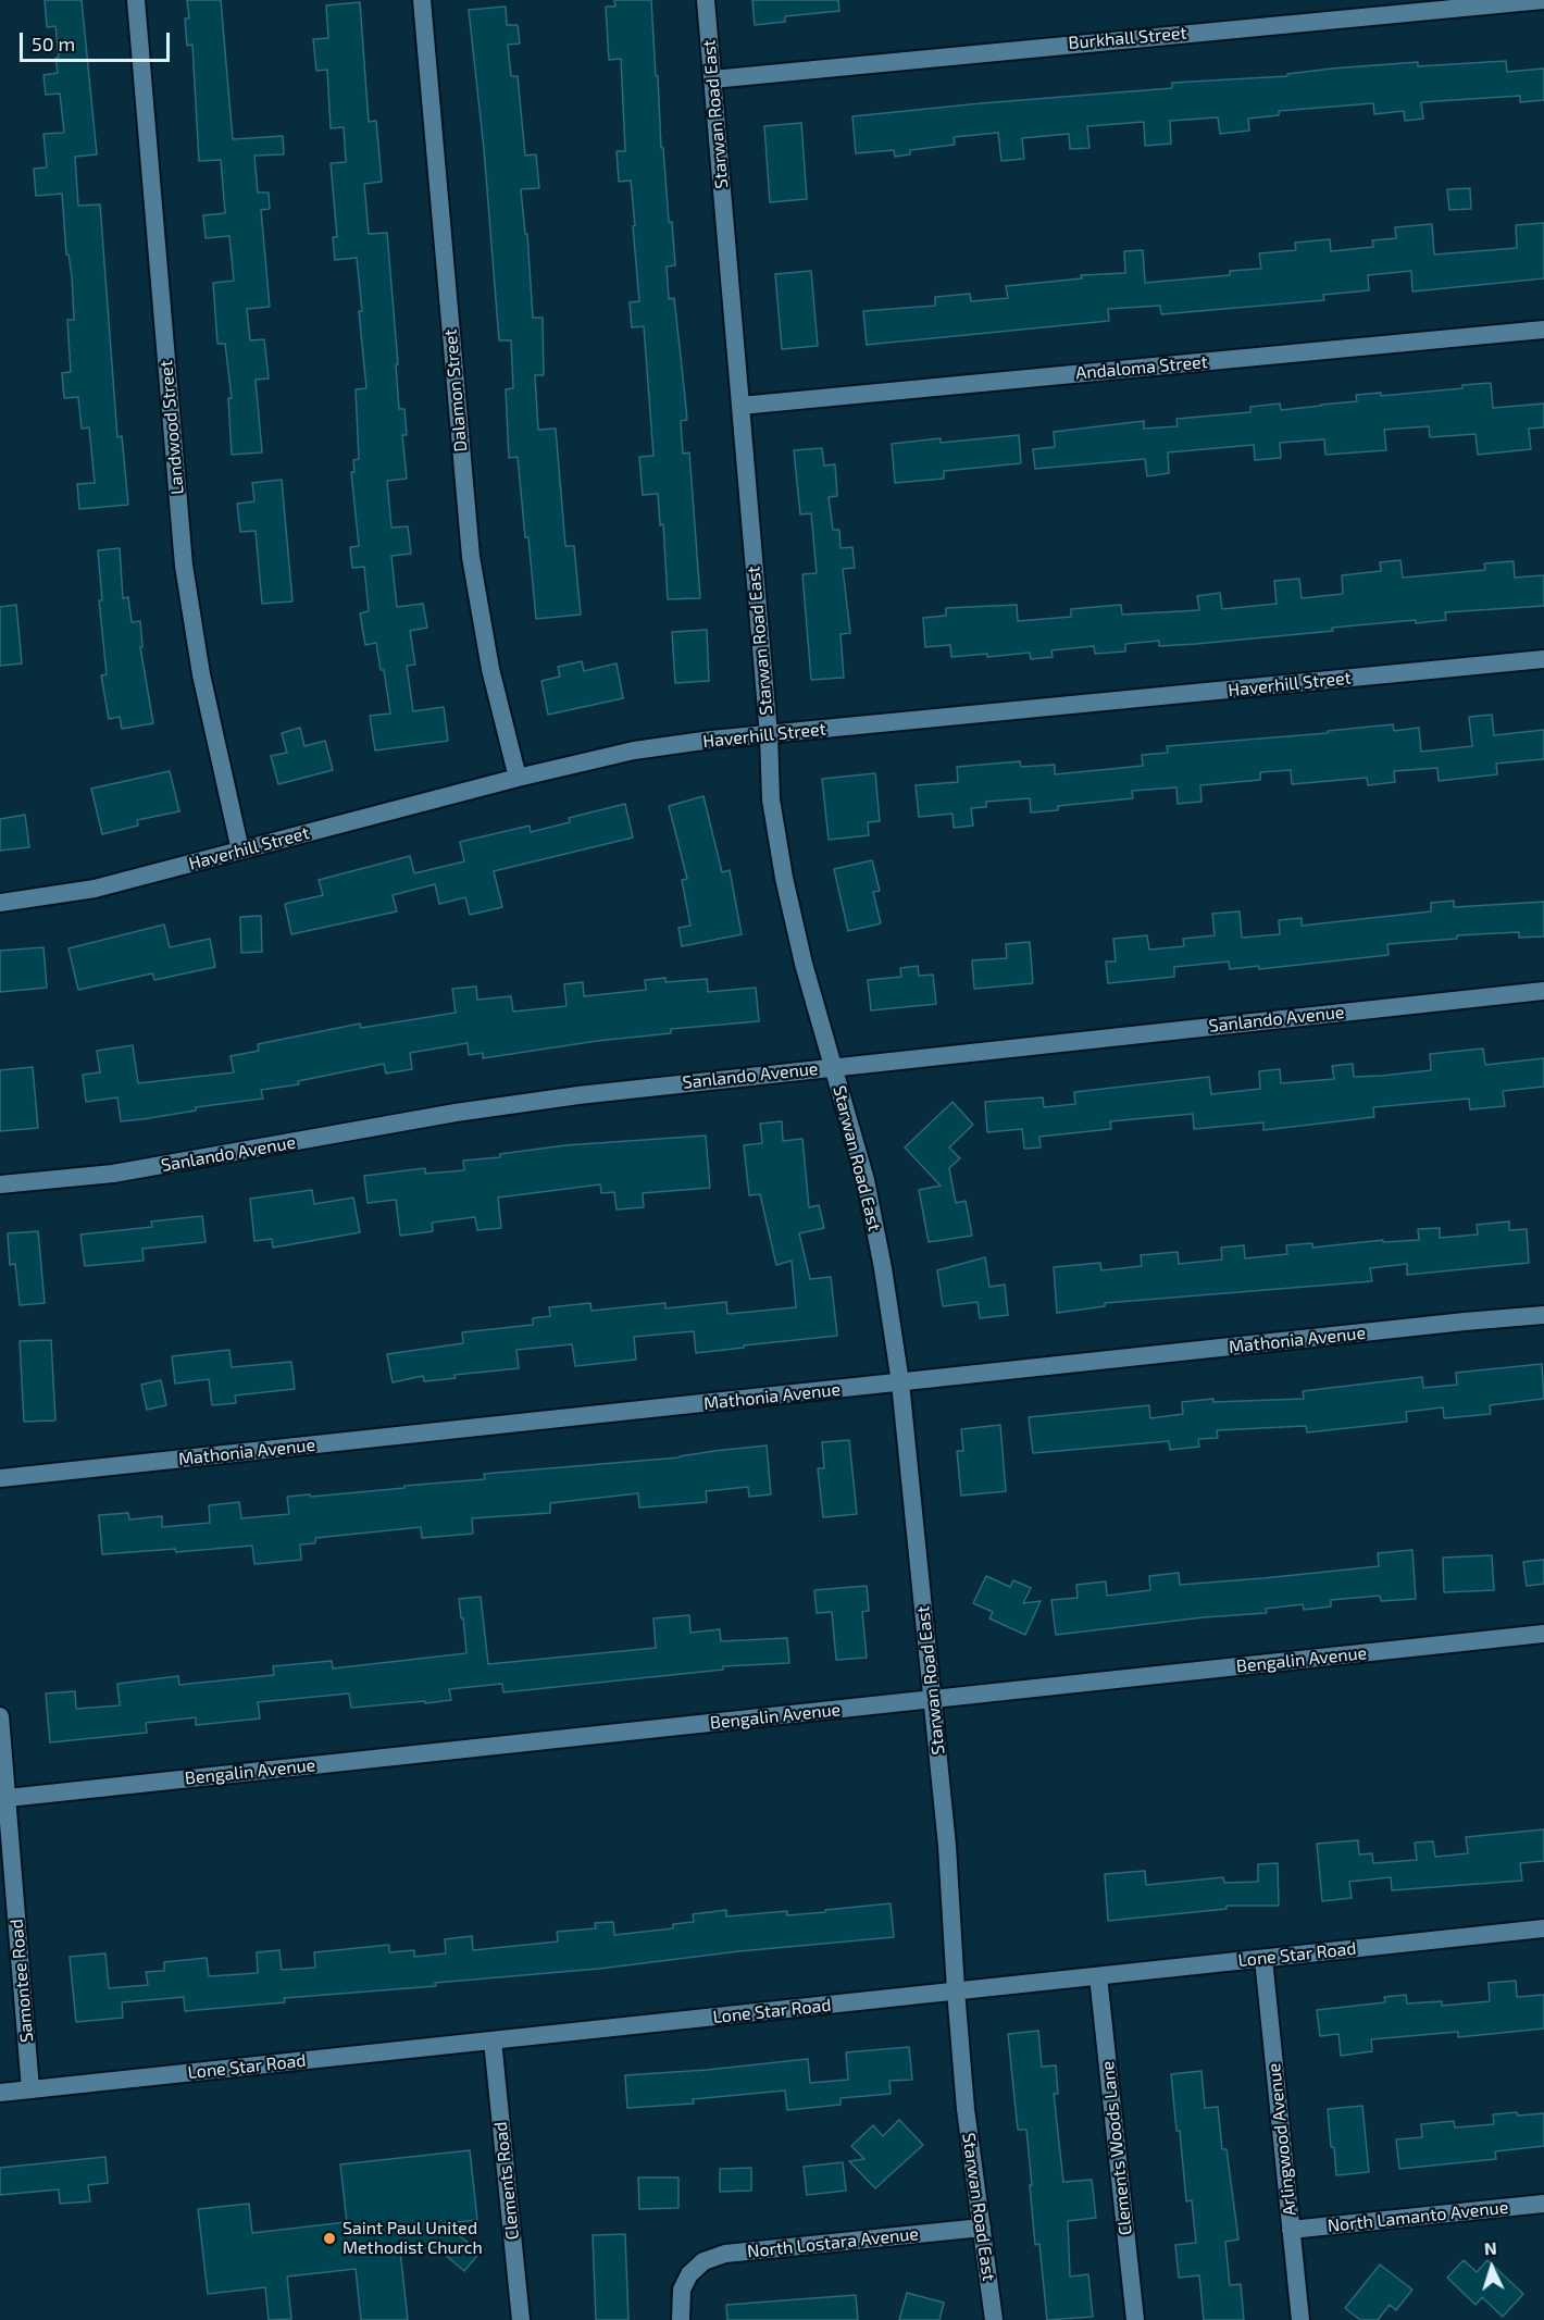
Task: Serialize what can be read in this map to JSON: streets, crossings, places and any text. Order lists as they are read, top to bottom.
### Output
{
  "streets": {
    "street": [
      "Burkhall Street",
      "Starwan Road East",
      "Andaloma Street",
      "Dalamon Street",
      "Landwood Street",
      "Haverhill Street",
      "Sanlando Avenue",
      "Mathonia Avenue",
      "Bengalin Avenue",
      "Lone Star Road",
      "Samontee Road",
      "Arlingwood Avenue",
      "Clements Woods Lane",
      "Clements Road",
      "North Lamanto Avenue",
      "North Lostara Avenue"
    ]
  },
  "crossings": [
    ["Burkhall Street", "Starwan Road East"],
    ["Starwan Road East", "Andaloma Street"],
    ["Starwan Road East", "Haverhill Street"],
    ["Starwan Road East", "Sanlando Avenue"],
    ["Starwan Road East", "Mathonia Avenue"],
    ["Starwan Road East", "Bengalin Avenue"],
    ["Starwan Road East", "Lone Star Road"],
    ["Starwan Road East", "North Lostara Avenue"],
    ["Dalamon Street", "Haverhill Street"],
    ["Landwood Street", "Haverhill Street"],
    ["Bengalin Avenue", "Samontee Road"],
    ["Lone Star Road", "Samontee Road"],
    ["Lone Star Road", "Arlingwood Avenue"],
    ["Lone Star Road", "Clements Woods Lane"],
    ["Lone Star Road", "Clements Road"],
    ["Arlingwood Avenue", "North Lamanto Avenue"]
  ],
  "places": ["Saint Paul United Methodist Church"],
  "scale_bar": "50 m",
  "north": "top"
}
